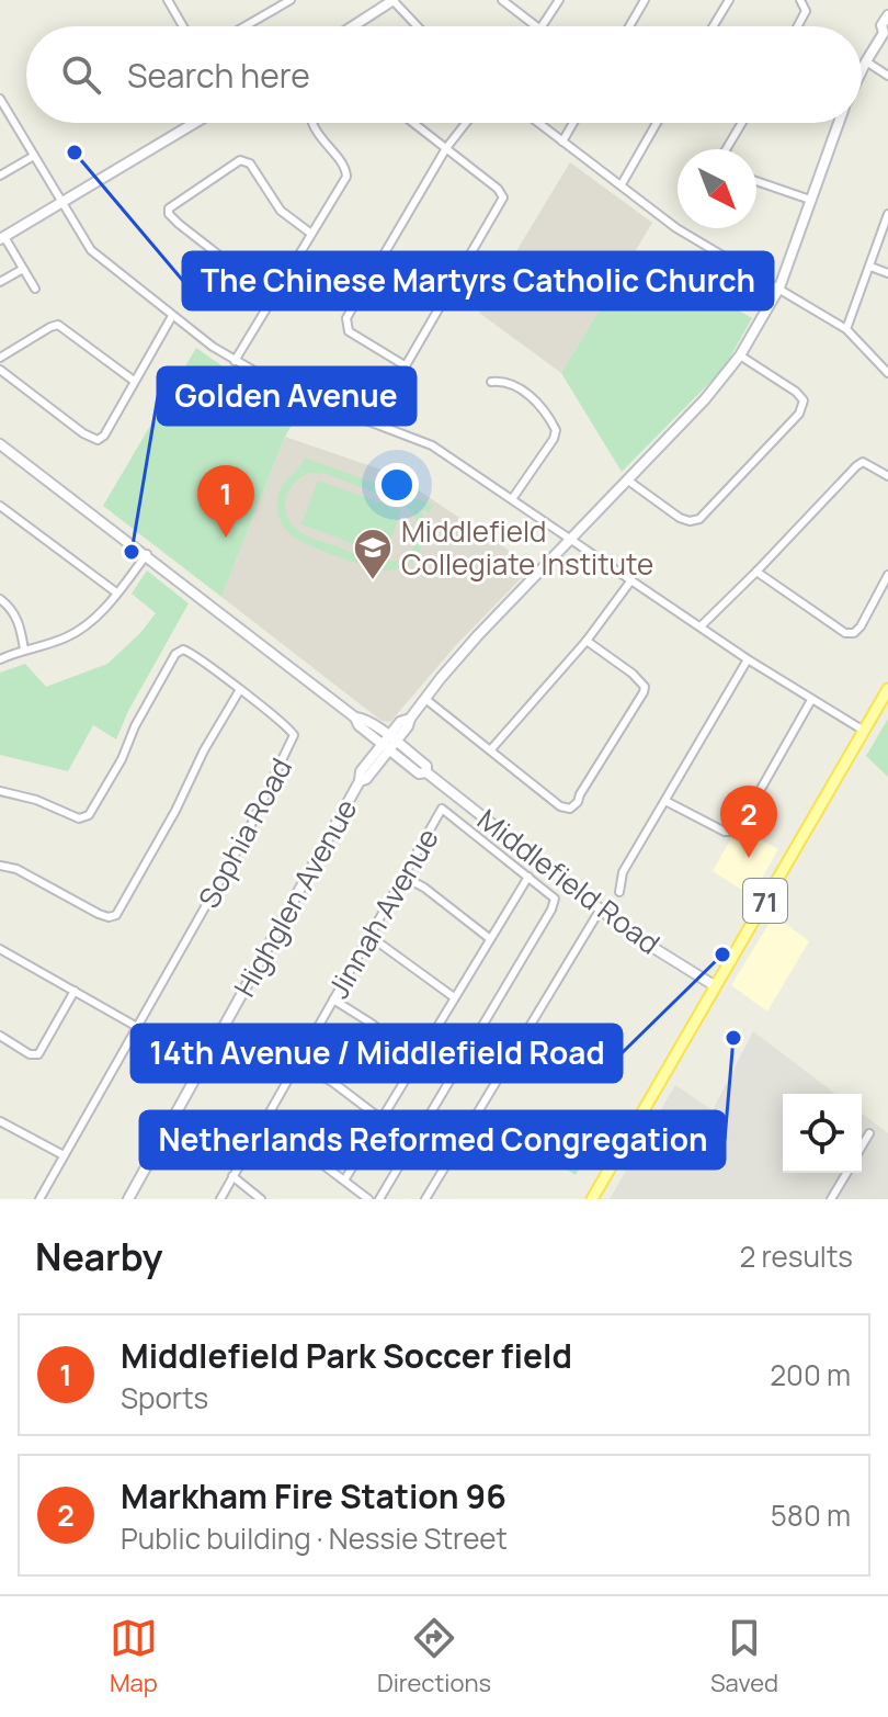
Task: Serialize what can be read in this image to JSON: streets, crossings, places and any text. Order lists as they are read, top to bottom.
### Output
{
  "streets": {
    "main road": ["71"],
    "street": [
      "Sophia Road",
      "Middlefield Road",
      "Highglen Avenue",
      "Jinnah Avenue"
    ]
  },
  "crossings": [
    ["Middlefield Road", "Highglen Avenue"],
    ["Middlefield Road", "71"]
  ],
  "places": {
    "other": [
      "The Chinese Martyrs Catholic Church",
      "Golden Avenue",
      "14th Avenue / Middlefield Road",
      "Netherlands Reformed Congregation"
    ],
    "school or university": ["Middlefield Collegiate Institute"]
  },
  "north": "bottom right",
  "page": {
    "search": "Search here",
    "pins": ["1", "2"],
    "heading": ["Nearby", "2 results"],
    "list": [
      {
        "mark": "1",
        "name": "Middlefield Park Soccer field",
        "note": "Sports",
        "value": "200 m"
      },
      {
        "mark": "2",
        "name": "Markham Fire Station 96",
        "note": "Public building · Nessie Street",
        "value": "580 m"
      }
    ],
    "nav": ["Map", "Directions", "Saved"]
  }
}
